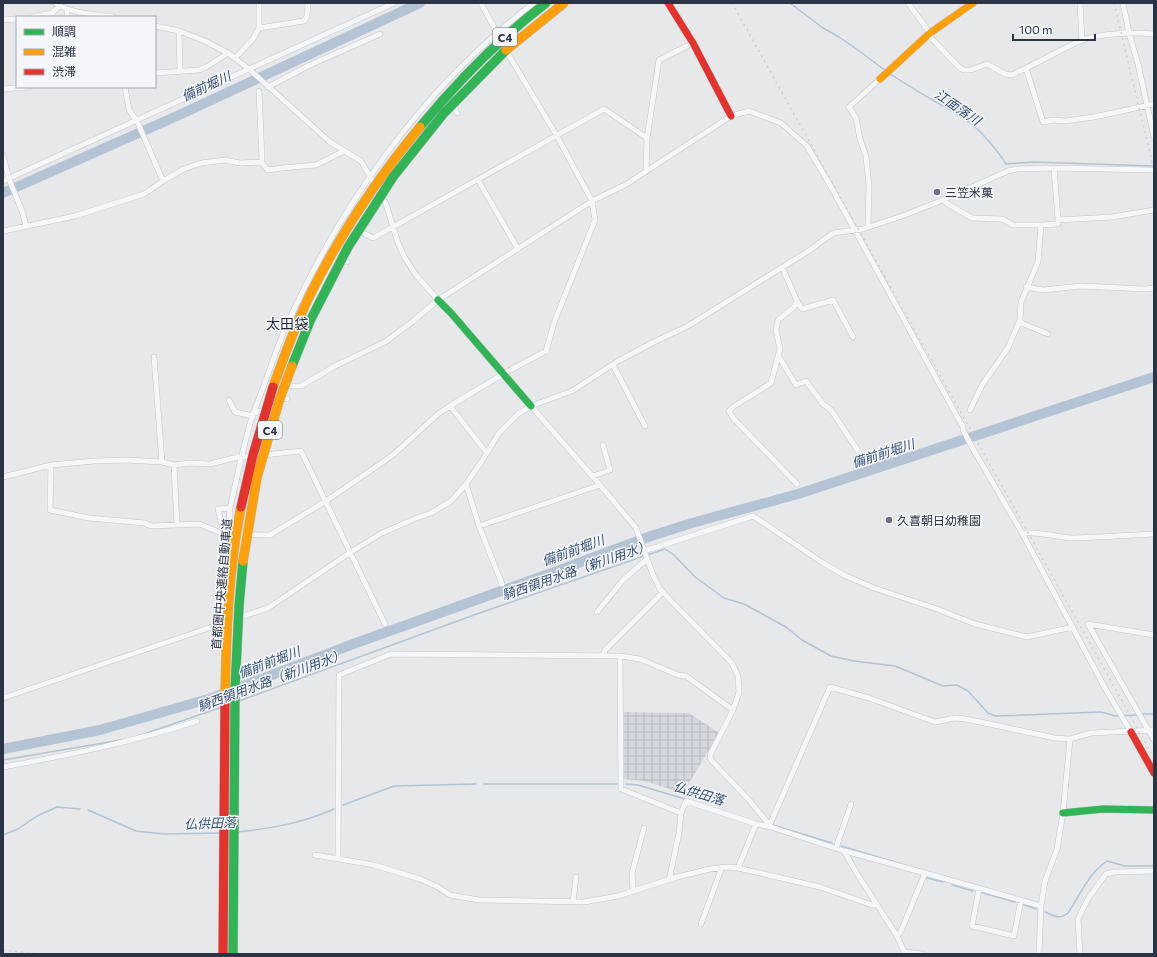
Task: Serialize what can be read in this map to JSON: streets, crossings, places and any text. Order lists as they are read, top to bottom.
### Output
{
  "streets": {
    "main road": ["C4", "首都圏中央連絡自動車道"]
  },
  "districts": ["太田袋"],
  "water": [
    "備前堀川",
    "江面落川",
    "備前前堀川",
    "騎西領用水路（新川用水）",
    "仏供田落"
  ],
  "places": ["三笠米菓", "久喜朝日幼稚園"],
  "legend": ["順調", "混雑", "渋滞"],
  "scale_bar": "100 m"
}
